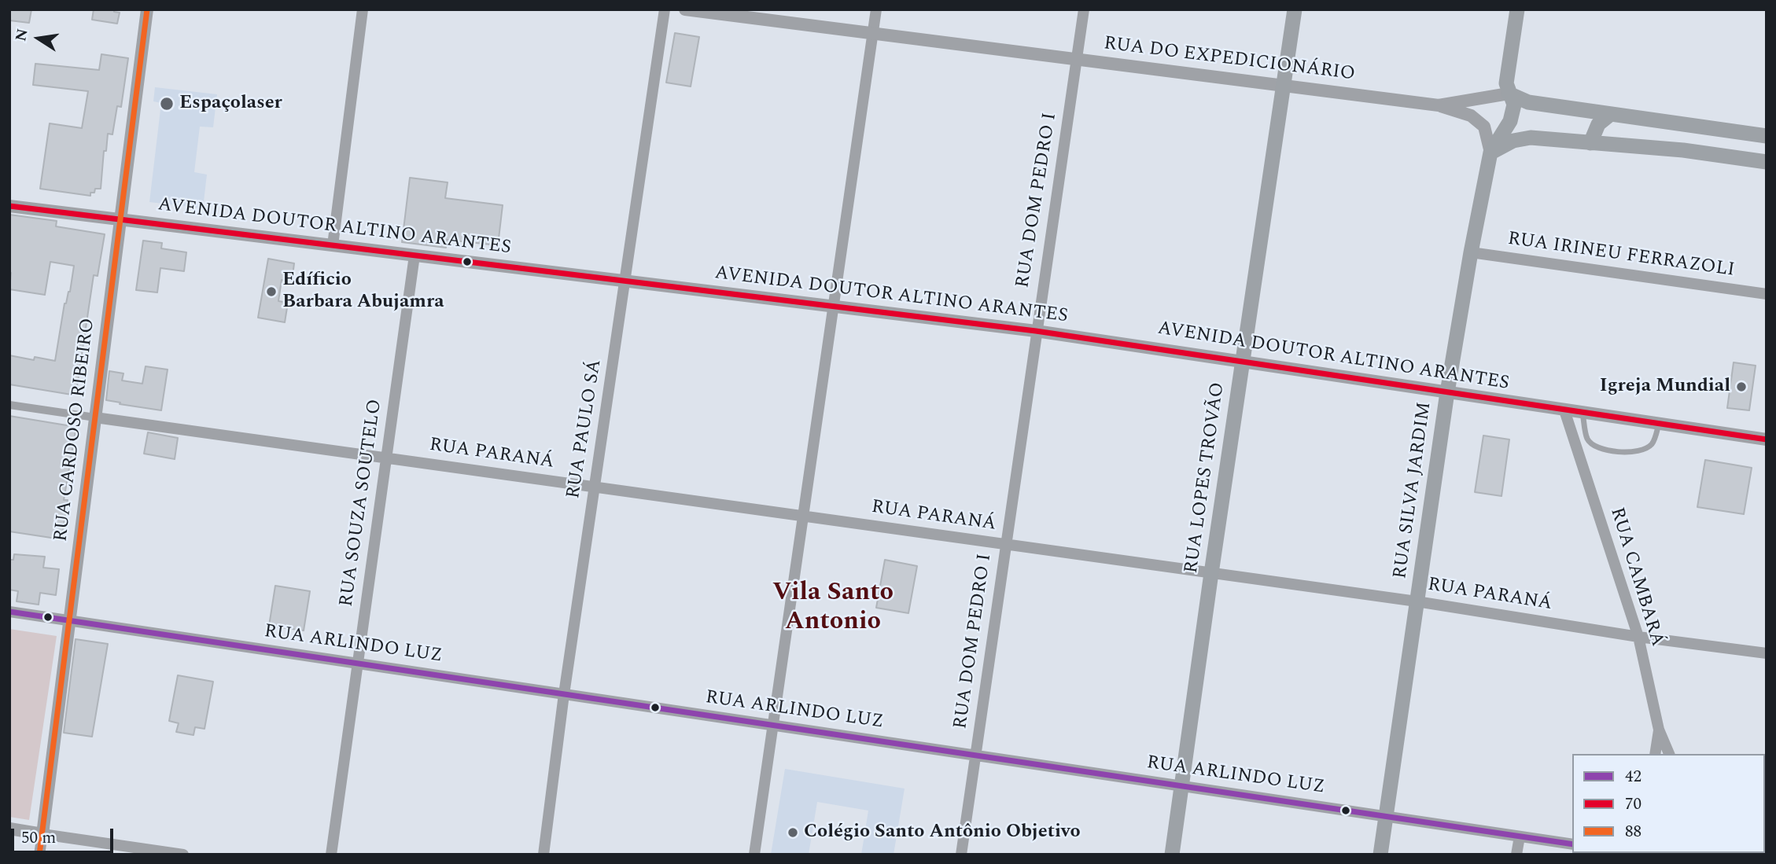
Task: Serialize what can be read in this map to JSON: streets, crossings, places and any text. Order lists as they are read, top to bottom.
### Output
{
  "streets": {
    "main road": ["RUA DO EXPEDICIONÁRIO", "RUA LOPES TROVÃO", "RUA SILVA JARDIM"],
    "street": [
      "RUA DOM PEDRO I",
      "AVENIDA DOUTOR ALTINO ARANTES",
      "RUA IRINEU FERRAZOLI",
      "RUA PAULO SÁ",
      "RUA CARDOSO RIBEIRO",
      "RUA PARANÁ",
      "RUA SOUZA SOUTELO",
      "RUA CAMBARÁ",
      "RUA ARLINDO LUZ"
    ]
  },
  "crossings": [
    ["RUA DO EXPEDICIONÁRIO", "RUA DOM PEDRO I"],
    ["RUA DO EXPEDICIONÁRIO", "RUA LOPES TROVÃO"],
    ["RUA DO EXPEDICIONÁRIO", "RUA SILVA JARDIM"],
    ["RUA DOM PEDRO I", "AVENIDA DOUTOR ALTINO ARANTES"],
    ["RUA DOM PEDRO I", "RUA PARANÁ"],
    ["RUA DOM PEDRO I", "RUA ARLINDO LUZ"],
    ["AVENIDA DOUTOR ALTINO ARANTES", "RUA PAULO SÁ"],
    ["AVENIDA DOUTOR ALTINO ARANTES", "RUA CARDOSO RIBEIRO"],
    ["AVENIDA DOUTOR ALTINO ARANTES", "RUA LOPES TROVÃO"],
    ["AVENIDA DOUTOR ALTINO ARANTES", "RUA SILVA JARDIM"],
    ["AVENIDA DOUTOR ALTINO ARANTES", "RUA SOUZA SOUTELO"],
    ["AVENIDA DOUTOR ALTINO ARANTES", "RUA CAMBARÁ"],
    ["RUA IRINEU FERRAZOLI", "RUA SILVA JARDIM"],
    ["RUA PAULO SÁ", "RUA PARANÁ"],
    ["RUA PAULO SÁ", "RUA ARLINDO LUZ"],
    ["RUA CARDOSO RIBEIRO", "RUA PARANÁ"],
    ["RUA CARDOSO RIBEIRO", "RUA ARLINDO LUZ"],
    ["RUA PARANÁ", "RUA LOPES TROVÃO"],
    ["RUA PARANÁ", "RUA SILVA JARDIM"],
    ["RUA PARANÁ", "RUA SOUZA SOUTELO"],
    ["RUA PARANÁ", "RUA CAMBARÁ"],
    ["RUA LOPES TROVÃO", "RUA ARLINDO LUZ"],
    ["RUA SILVA JARDIM", "RUA ARLINDO LUZ"],
    ["RUA SOUZA SOUTELO", "RUA ARLINDO LUZ"]
  ],
  "districts": ["Vila Santo Antonio"],
  "places": [
    "Espaçolaser",
    "Edíficio Barbara Abujamra",
    "Igreja Mundial",
    "Colégio Santo Antônio Objetivo"
  ],
  "lines": ["transit line 88", "transit line 70", "transit line 42"],
  "legend": ["42", "70", "88"],
  "scale_bar": "50 m",
  "north": "left"
}
